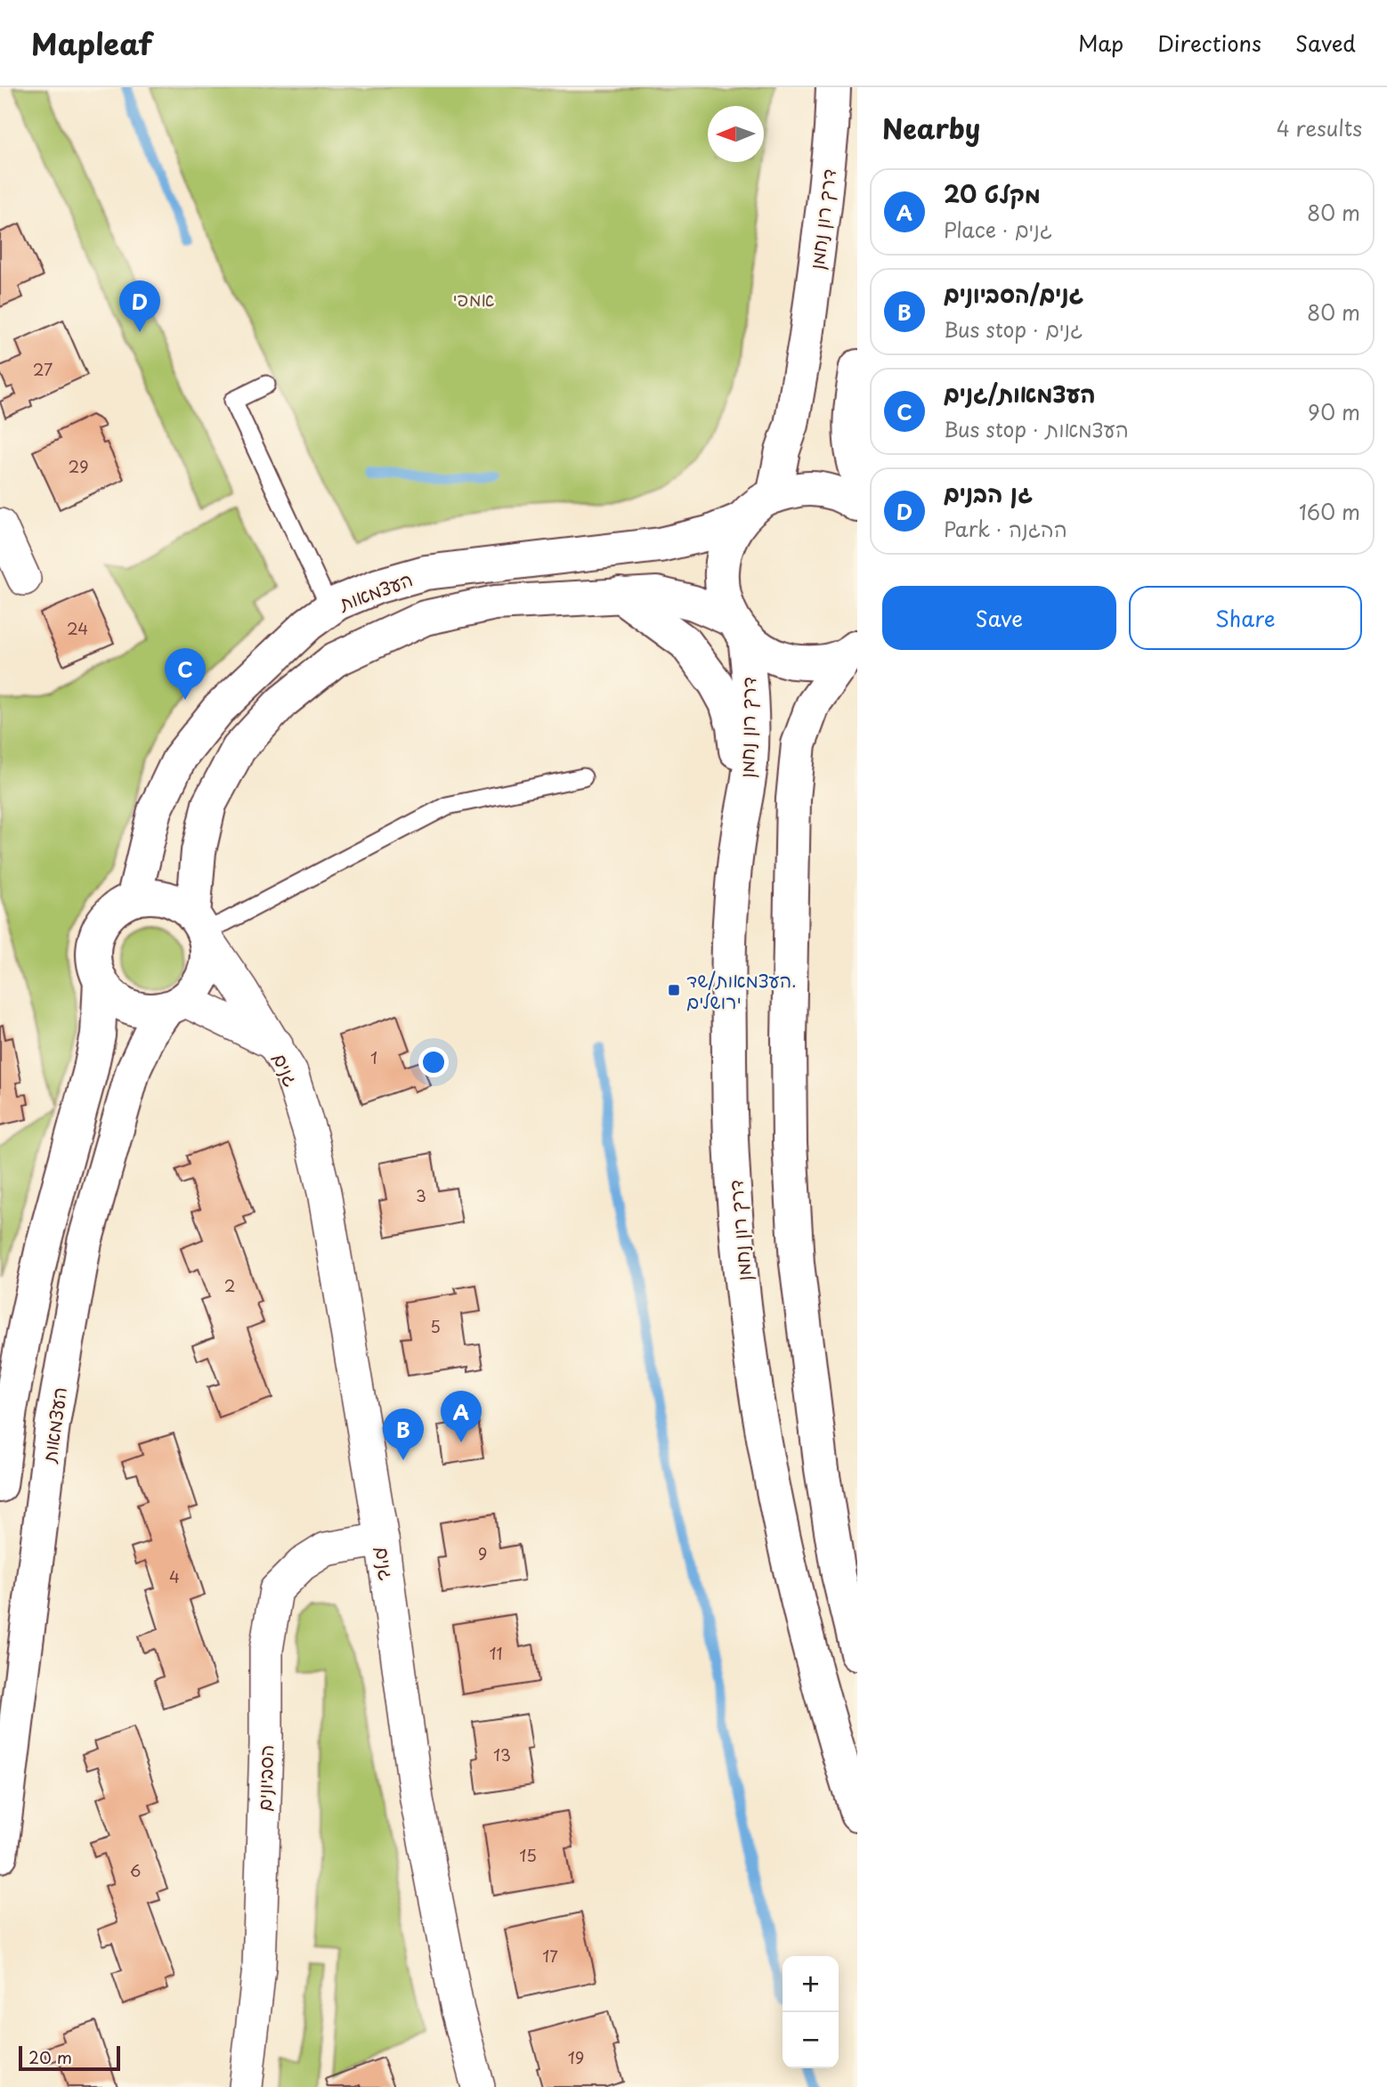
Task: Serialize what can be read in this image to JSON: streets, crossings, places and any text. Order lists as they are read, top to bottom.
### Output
{
  "streets": {
    "street": [
      "דרך רון נחמן",
      "העצמאות",
      "גנים",
      "הסביונים"
    ]
  },
  "crossings": [
    ["דרך רון נחמן", "העצמאות"],
    ["העצמאות", "גנים"],
    ["גנים", "הסביונים"]
  ],
  "parks": ["אמפי"],
  "places": {
    "transit": ["העצמאות/שד. ירושלים"]
  },
  "house_numbers": [
    "27",
    "29",
    "24",
    "1",
    "3",
    "2",
    "5",
    "9",
    "4",
    "11",
    "13",
    "15",
    "6",
    "17",
    "19"
  ],
  "scale_bar": "20 m",
  "north": "left",
  "page": {
    "header": "Mapleaf",
    "nav": ["Map", "Directions", "Saved"],
    "heading": ["Nearby", "4 results"],
    "list": [
      {
        "mark": "A",
        "name": "מקלט 20",
        "note": "Place · גנים",
        "value": "80 m"
      },
      {
        "mark": "B",
        "name": "גנים/הסביונים",
        "note": "Bus stop · גנים",
        "value": "80 m"
      },
      {
        "mark": "C",
        "name": "העצמאות/גנים",
        "note": "Bus stop · העצמאות",
        "value": "90 m"
      },
      {
        "mark": "D",
        "name": "גן הבנים",
        "note": "Park · ההגנה",
        "value": "160 m"
      }
    ],
    "pins": [
      "D",
      "C",
      "A",
      "B"
    ],
    "buttons": ["Save", "Share"],
    "map_buttons": ["+", "−"],
    "scale": "20 m"
  }
}
